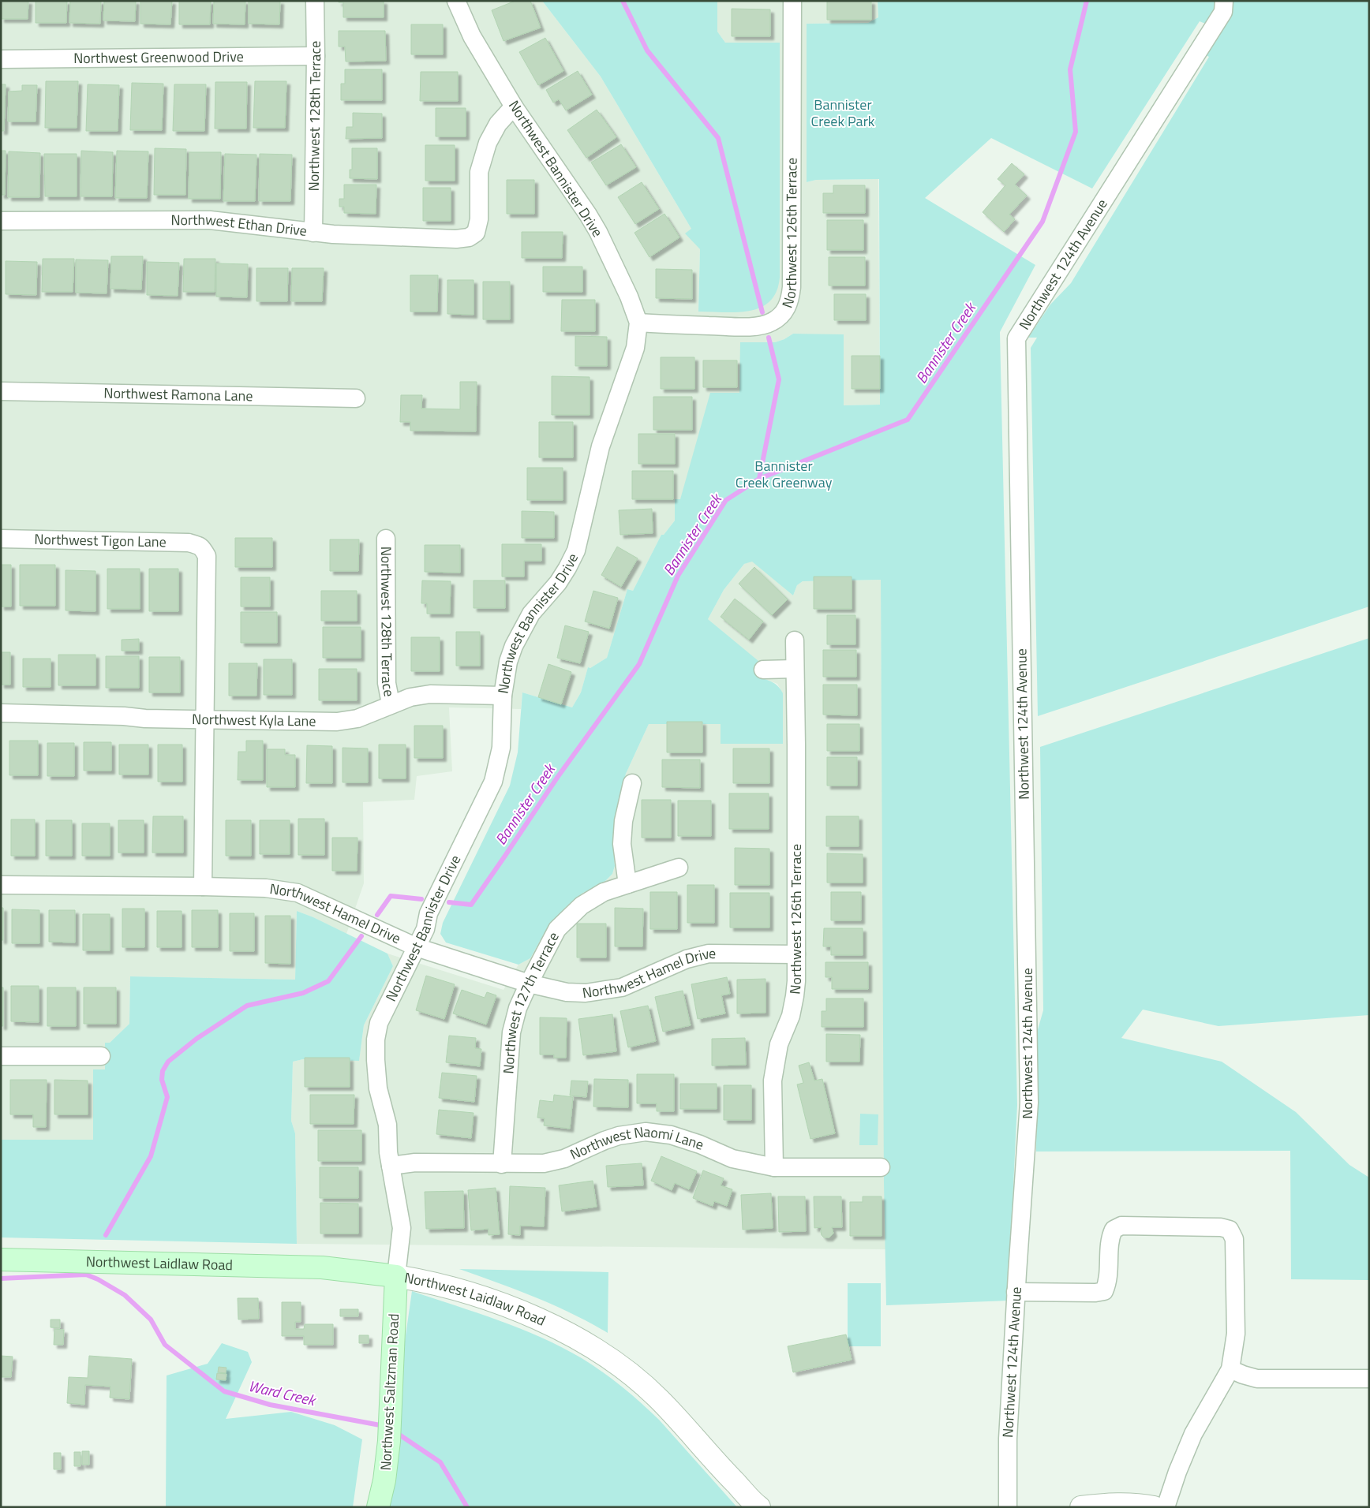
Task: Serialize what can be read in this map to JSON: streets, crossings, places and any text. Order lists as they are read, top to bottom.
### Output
{
  "streets": {
    "main road": ["Northwest Laidlaw Road", "Northwest Saltzman Road"],
    "street": [
      "Northwest Greenwood Drive",
      "Northwest 128th Terrace",
      "Northwest Bannister Drive",
      "Northwest Ethan Drive",
      "Northwest 126th Terrace",
      "Northwest 124th Avenue",
      "Northwest Ramona Lane",
      "Northwest Tigon Lane",
      "Northwest Kyla Lane",
      "Northwest Hamel Drive",
      "Northwest 127th Terrace",
      "Northwest Naomi Lane"
    ]
  },
  "crossings": [
    ["Northwest Greenwood Drive", "Northwest 128th Terrace"],
    ["Northwest 128th Terrace", "Northwest Ethan Drive"],
    ["Northwest 128th Terrace", "Northwest Kyla Lane"],
    ["Northwest Bannister Drive", "Northwest Ethan Drive"],
    ["Northwest Bannister Drive", "Northwest 126th Terrace"],
    ["Northwest Bannister Drive", "Northwest Kyla Lane"],
    ["Northwest Bannister Drive", "Northwest Hamel Drive"],
    ["Northwest Bannister Drive", "Northwest Naomi Lane"],
    ["Northwest Bannister Drive", "Northwest Laidlaw Road"],
    ["Northwest Bannister Drive", "Northwest Saltzman Road"],
    ["Northwest 126th Terrace", "Northwest Hamel Drive"],
    ["Northwest 126th Terrace", "Northwest Naomi Lane"],
    ["Northwest Tigon Lane", "Northwest Kyla Lane"],
    ["Northwest Hamel Drive", "Northwest 127th Terrace"],
    ["Northwest 127th Terrace", "Northwest Naomi Lane"],
    ["Northwest Laidlaw Road", "Northwest Saltzman Road"]
  ],
  "water": ["Bannister Creek", "Ward Creek"],
  "parks": ["Bannister Creek Park", "Bannister Creek Greenway"]
}
